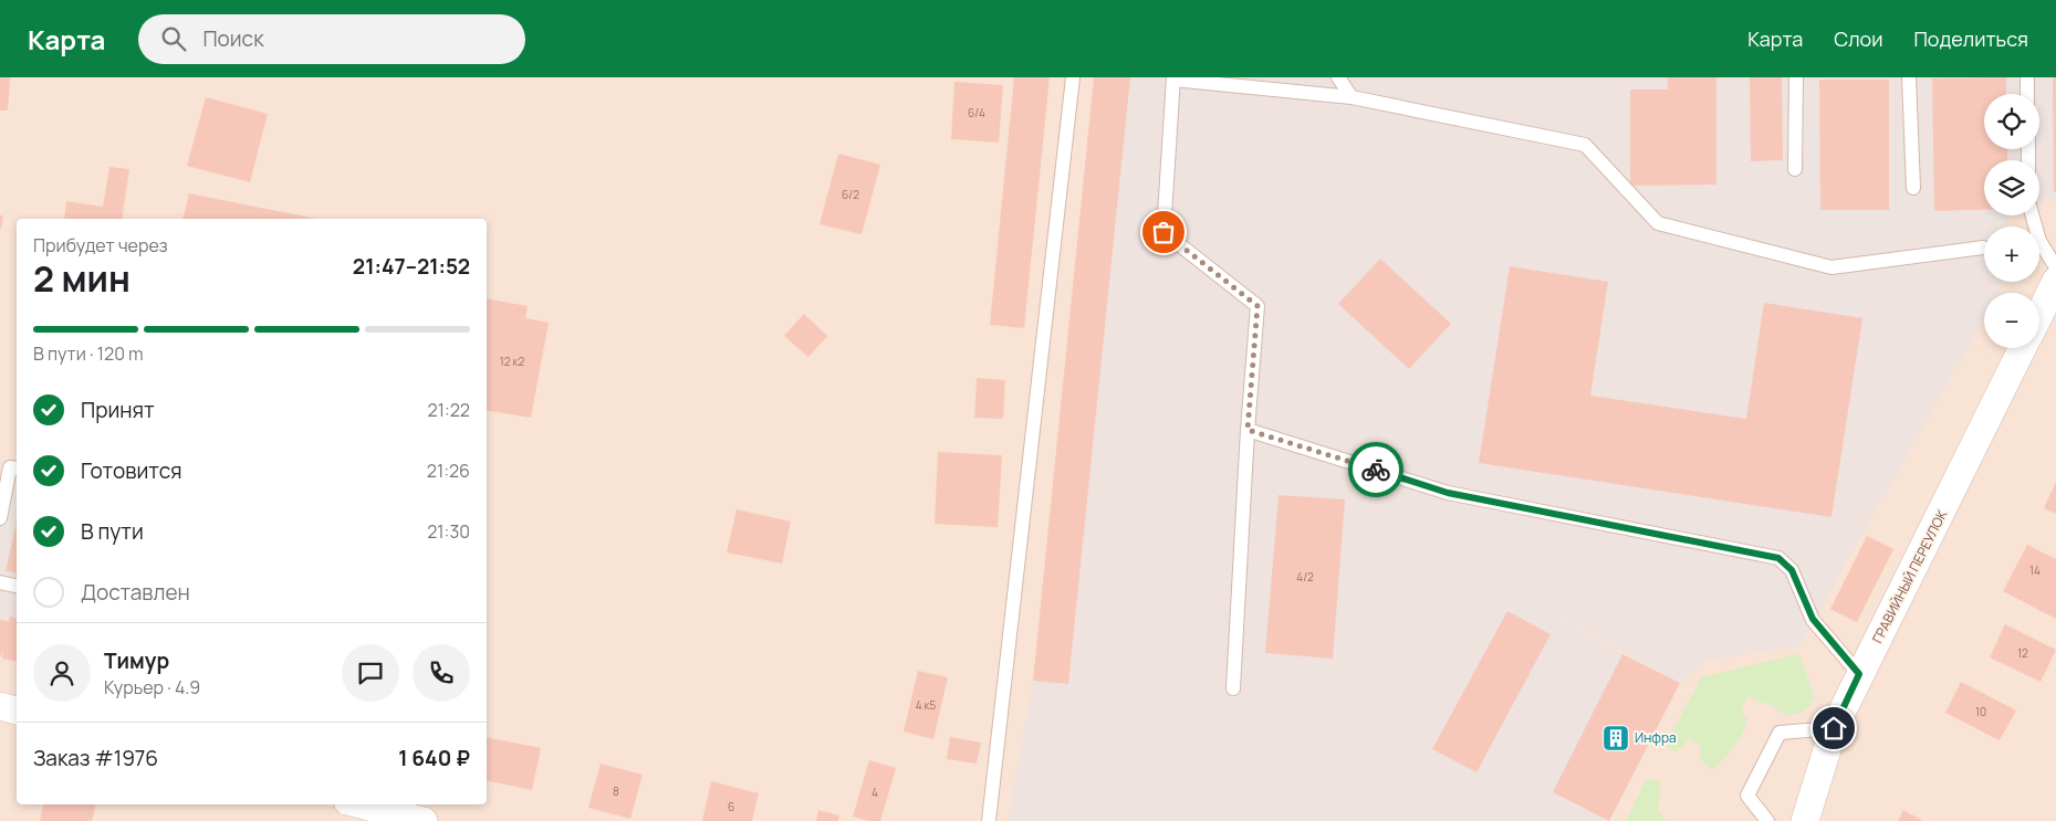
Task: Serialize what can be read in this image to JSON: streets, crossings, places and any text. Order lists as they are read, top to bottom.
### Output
{
  "streets": {
    "street": ["ГРАВИЙНЫЙ ПЕРЕУЛОК"]
  },
  "places": {
    "building": ["Инфра"]
  },
  "house_numbers": [
    "6/4",
    "6/2",
    "12 к2",
    "14",
    "4/2",
    "12",
    "4 к5",
    "10",
    "8",
    "4",
    "6"
  ],
  "page": {
    "header": "Карта",
    "search": "Поиск",
    "nav": ["Карта", "Слои", "Поделиться"],
    "map_buttons": ["+", "−"],
    "heading": ["2 мин", "Прибудет через", "21:47–21:52"],
    "panel": [
      "Тимур",
      "Курьер · 4.9",
      "Заказ #1976",
      "1 640 ₽"
    ],
    "bar": "В пути · 120 m",
    "list": [
      ["Принят", "21:22"],
      ["Готовится", "21:26"],
      ["В пути", "21:30"],
      "Доставлен"
    ]
  }
}
